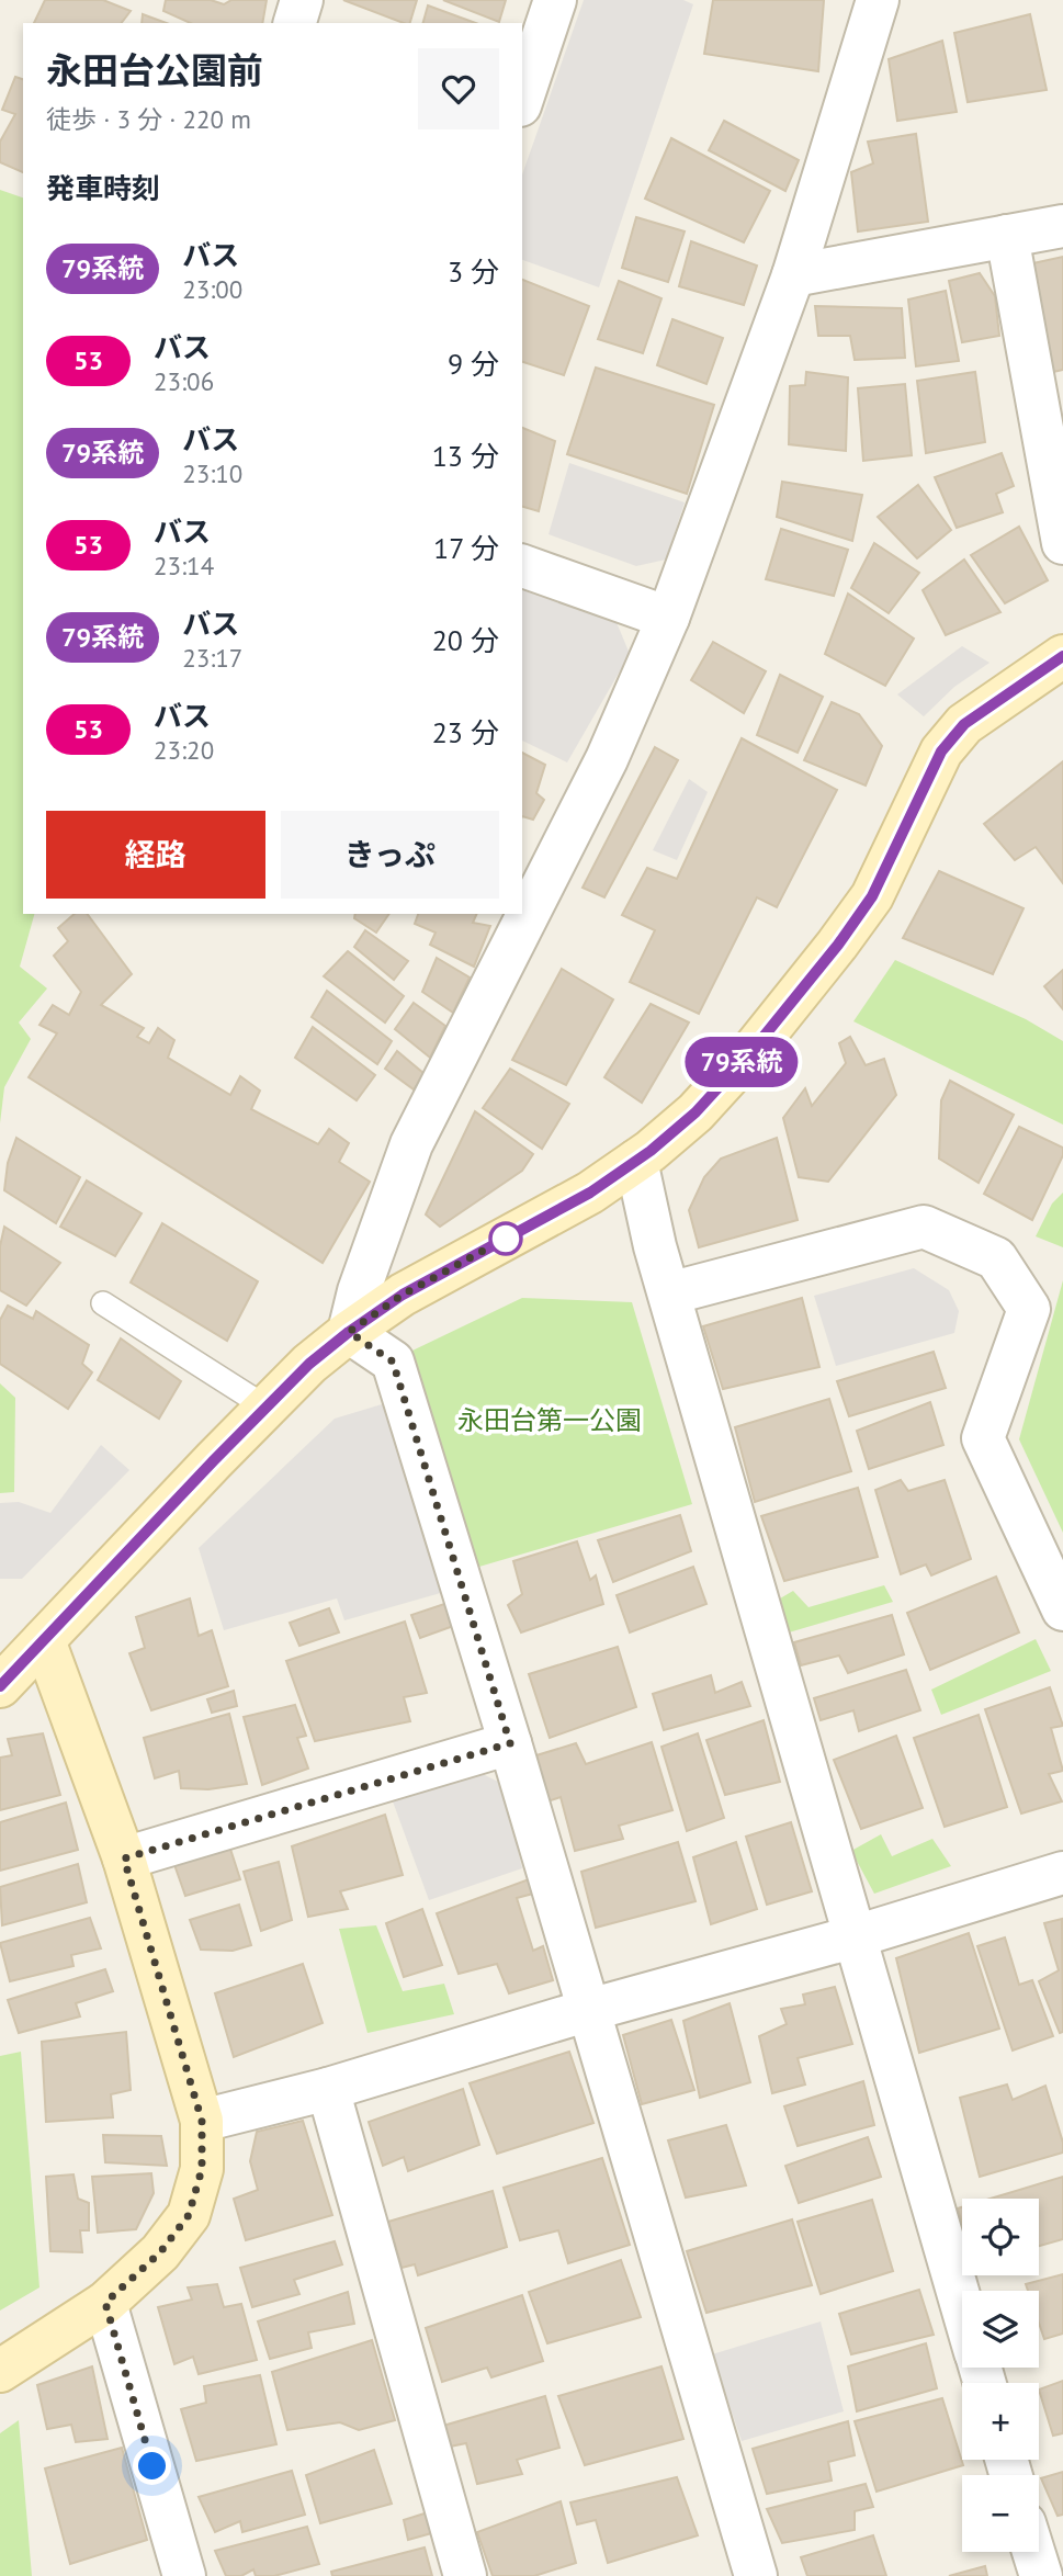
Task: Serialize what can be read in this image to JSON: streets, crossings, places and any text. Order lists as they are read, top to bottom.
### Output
{
  "parks": ["永田台第一公園"],
  "lines": ["bus line 79系統"],
  "page": {
    "on_map": "79系統",
    "heading": [
      ["永田台公園前", "徒歩 · 3 分 · 220 m"],
      "発車時刻"
    ],
    "list": [
      {
        "mark": "79系統",
        "name": "バス",
        "note": "23:00",
        "value": "3 分"
      },
      {
        "mark": "53",
        "name": "バス",
        "note": "23:06",
        "value": "9 分"
      },
      {
        "mark": "79系統",
        "name": "バス",
        "note": "23:10",
        "value": "13 分"
      },
      {
        "mark": "53",
        "name": "バス",
        "note": "23:14",
        "value": "17 分"
      },
      {
        "mark": "79系統",
        "name": "バス",
        "note": "23:17",
        "value": "20 分"
      },
      {
        "mark": "53",
        "name": "バス",
        "note": "23:20",
        "value": "23 分"
      }
    ],
    "buttons": ["経路", "きっぷ"],
    "map_buttons": ["+", "−"]
  }
}
